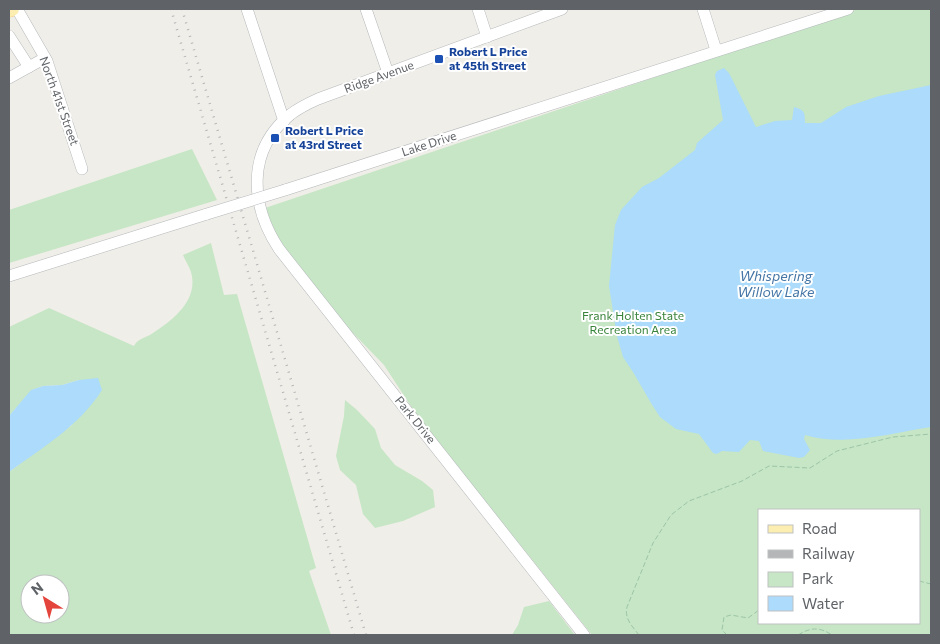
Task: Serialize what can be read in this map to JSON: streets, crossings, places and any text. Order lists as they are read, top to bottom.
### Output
{
  "streets": {
    "street": [
      "Ridge Avenue",
      "North 41st Street",
      "Lake Drive",
      "Park Drive"
    ]
  },
  "crossings": [
    ["Ridge Avenue", "Park Drive"]
  ],
  "water": ["Whispering Willow Lake"],
  "parks": ["Frank Holten State Recreation Area"],
  "places": {
    "transit": ["Robert L Price at 45th Street", "Robert L Price at 43rd Street"]
  },
  "legend": [
    "Road",
    "Railway",
    "Park",
    "Water"
  ],
  "north": "top left"
}
